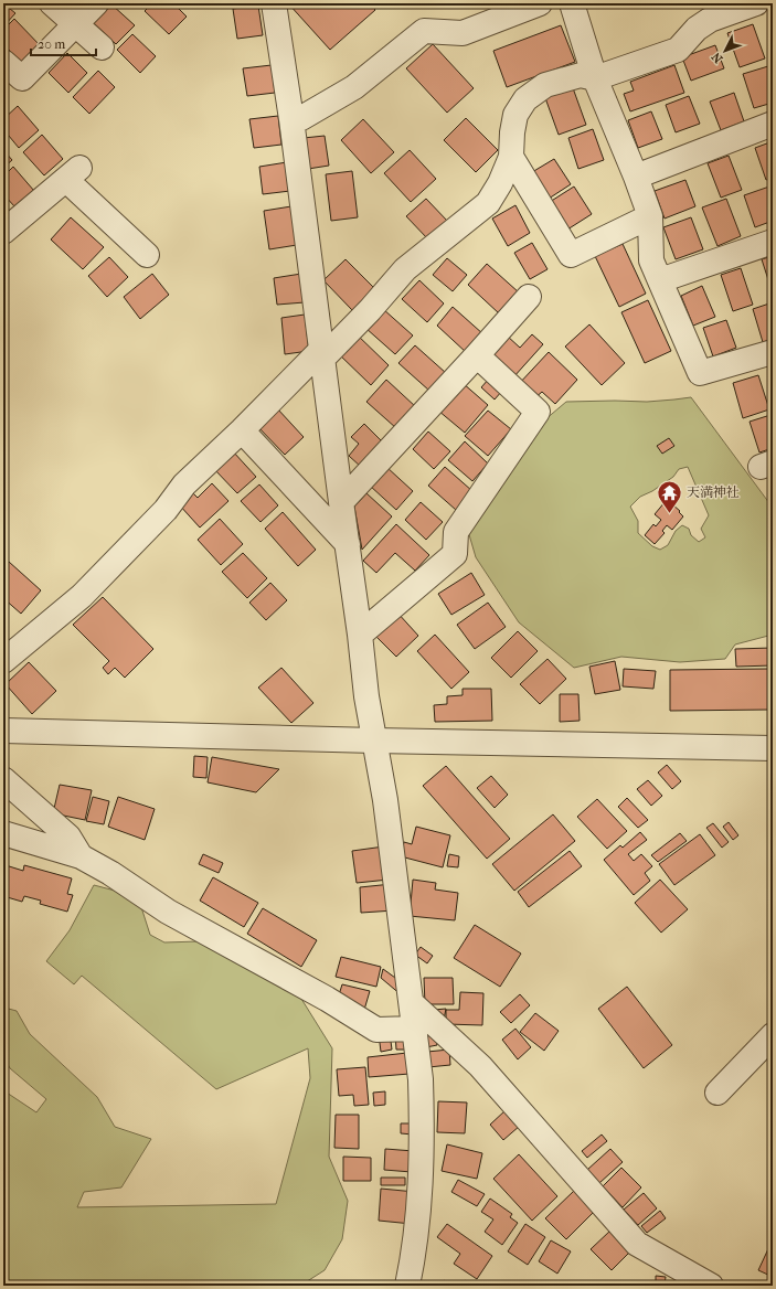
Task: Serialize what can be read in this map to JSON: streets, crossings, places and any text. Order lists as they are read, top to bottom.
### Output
{
  "places": {
    "temple": ["天満神社"]
  },
  "scale_bar": "20 m",
  "north": "bottom left"
}
